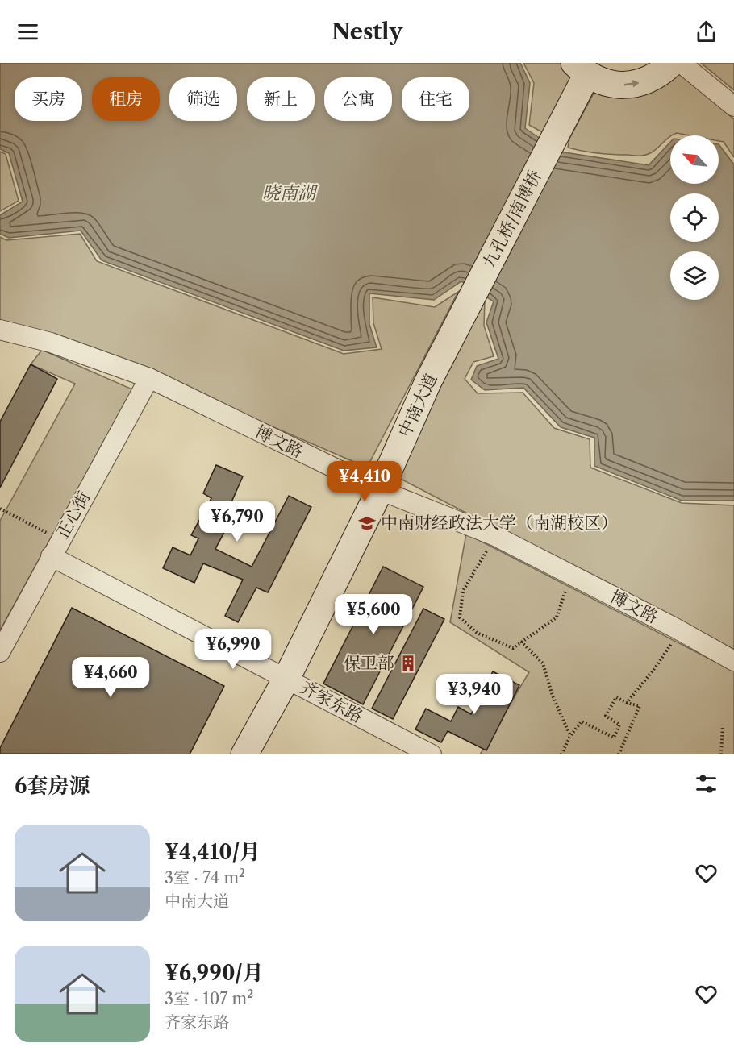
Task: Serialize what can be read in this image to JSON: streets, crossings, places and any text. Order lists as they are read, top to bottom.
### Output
{
  "streets": {
    "main road": ["九孔桥/南博桥", "中南大道"],
    "street": ["博文路", "正心街", "齐家东路"]
  },
  "crossings": [
    ["九孔桥/南博桥", "中南大道"],
    ["中南大道", "博文路"],
    ["中南大道", "齐家东路"],
    ["博文路", "正心街"],
    ["正心街", "齐家东路"]
  ],
  "water": ["晓南湖"],
  "places": {
    "school or university": ["中南财经政法大学（南湖校区）"],
    "building": ["保卫部"]
  },
  "north": "top left",
  "page": {
    "header": "Nestly",
    "chip": [
      "买房",
      "租房",
      "筛选",
      "新上",
      "公寓",
      "住宅"
    ],
    "price": [
      "¥4,410",
      "¥6,790",
      "¥5,600",
      "¥6,990",
      "¥4,660",
      "¥3,940"
    ],
    "heading": "6套房源",
    "list": [
      {
        "name": "¥4,410/月",
        "note": "3室 · 74 m² · 中南大道"
      },
      {
        "name": "¥6,990/月",
        "note": "3室 · 107 m² · 齐家东路"
      }
    ]
  }
}
